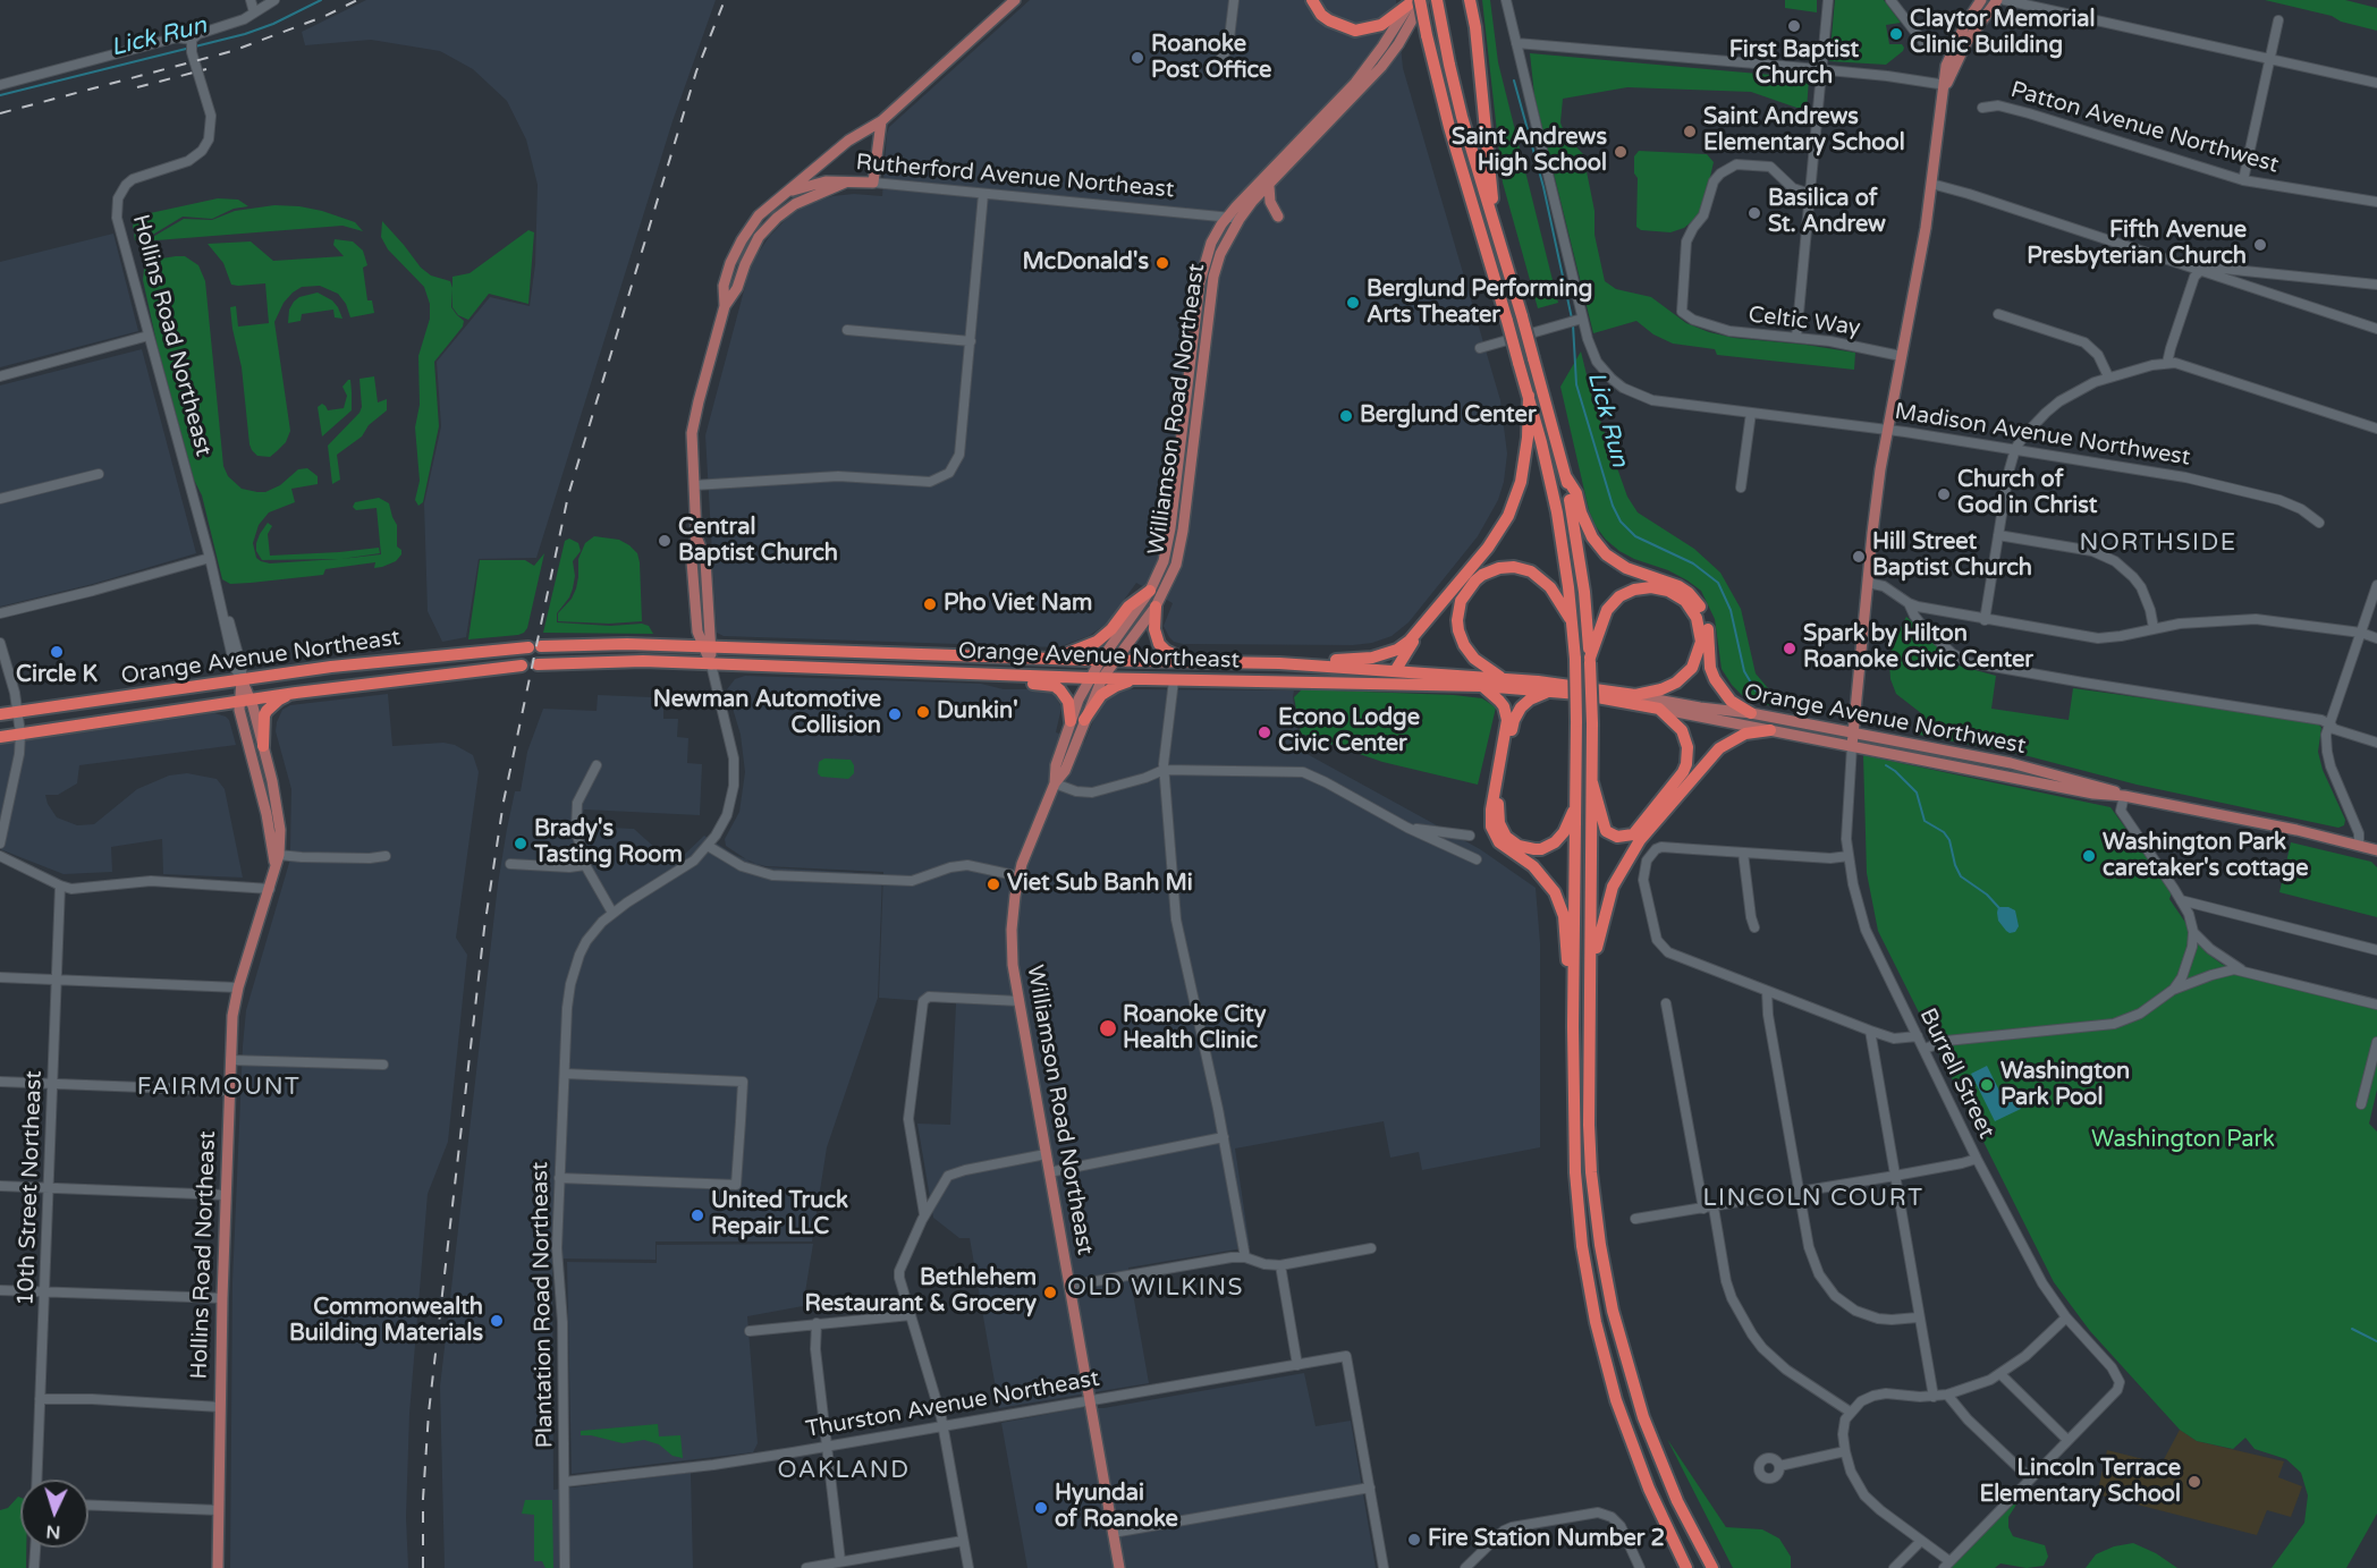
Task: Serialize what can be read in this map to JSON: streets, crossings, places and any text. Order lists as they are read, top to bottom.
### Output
{
  "streets": {
    "highway": ["Orange Avenue Northeast"],
    "main road": [
      "Rutherford Avenue Northeast",
      "Hollins Road Northeast",
      "Williamson Road Northeast",
      "Orange Avenue Northwest"
    ],
    "street": [
      "Patton Avenue Northwest",
      "Celtic Way",
      "Madison Avenue Northwest",
      "Burrell Street",
      "10th Street Northeast",
      "Plantation Road Northeast",
      "Thurston Avenue Northeast"
    ]
  },
  "crossings": [
    ["Rutherford Avenue Northeast", "Williamson Road Northeast"],
    ["Hollins Road Northeast", "Orange Avenue Northeast"],
    ["Williamson Road Northeast", "Orange Avenue Northeast"],
    ["Williamson Road Northeast", "Thurston Avenue Northeast"],
    ["Orange Avenue Northeast", "Orange Avenue Northwest"],
    ["Orange Avenue Northeast", "Plantation Road Northeast"],
    ["Orange Avenue Northwest", "Burrell Street"],
    ["Plantation Road Northeast", "Thurston Avenue Northeast"]
  ],
  "districts": [
    "NORTHSIDE",
    "FAIRMOUNT",
    "LINCOLN COURT",
    "OLD WILKINS",
    "OAKLAND"
  ],
  "water": ["Lick Run"],
  "parks": ["Washington Park"],
  "places": [
    "First Baptist Church",
    "Claytor Memorial Clinic Building",
    "Roanoke Post Office",
    "Saint Andrews Elementary School",
    "Saint Andrews High School",
    "Basilica of St. Andrew",
    "Fifth Avenue Presbyterian Church",
    "McDonald's",
    "Berglund Performing Arts Theater",
    "Berglund Center",
    "Church of God in Christ",
    "Central Baptist Church",
    "Hill Street Baptist Church",
    "Pho Viet Nam",
    "Spark by Hilton Roanoke Civic Center",
    "Circle K",
    "Dunkin'",
    "Newman Automotive Collision",
    "Econo Lodge Civic Center",
    "Brady's Tasting Room",
    "Washington Park caretaker's cottage",
    "Viet Sub Banh Mi",
    "Roanoke City Health Clinic",
    "Washington Park Pool",
    "United Truck Repair LLC",
    "Bethlehem Restaurant & Grocery",
    "Commonwealth Building Materials",
    "Lincoln Terrace Elementary School",
    "Hyundai of Roanoke",
    "Fire Station Number 2"
  ],
  "north": "bottom"
}
